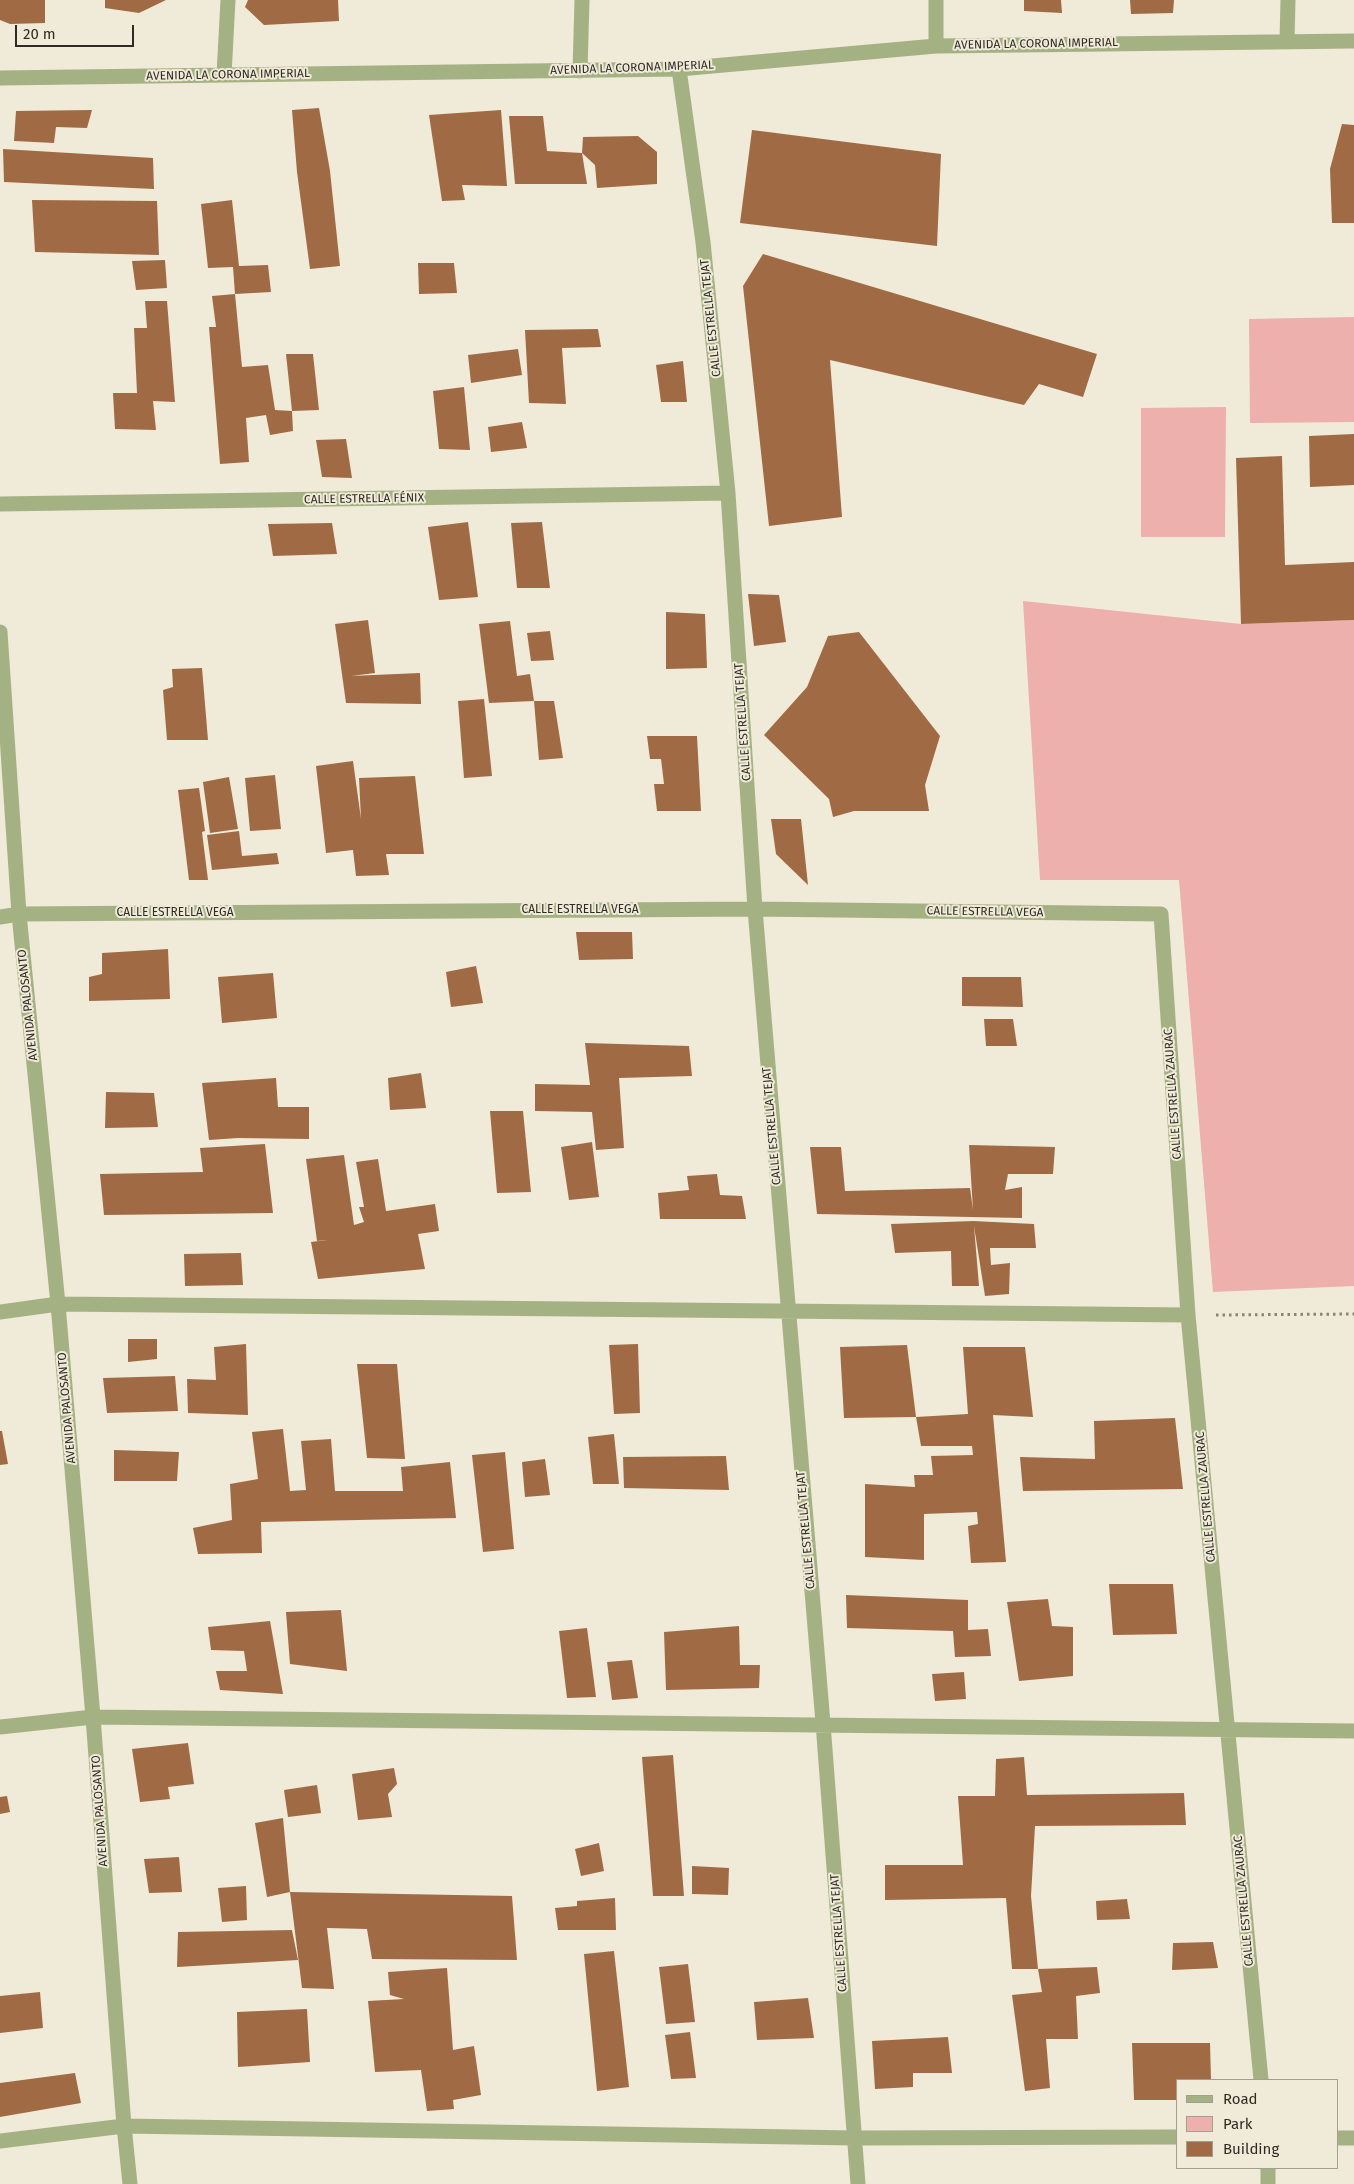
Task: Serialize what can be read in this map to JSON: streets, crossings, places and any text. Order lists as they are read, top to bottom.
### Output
{
  "streets": {
    "street": [
      "AVENIDA LA CORONA IMPERIAL",
      "CALLE ESTRELLA TEJAT",
      "CALLE ESTRELLA FÉNIX",
      "CALLE ESTRELLA VEGA",
      "AVENIDA PALOSANTO",
      "CALLE ESTRELLA ZAURAC"
    ]
  },
  "crossings": [
    ["AVENIDA LA CORONA IMPERIAL", "CALLE ESTRELLA TEJAT"],
    ["CALLE ESTRELLA TEJAT", "CALLE ESTRELLA FÉNIX"],
    ["CALLE ESTRELLA TEJAT", "CALLE ESTRELLA VEGA"],
    ["CALLE ESTRELLA VEGA", "AVENIDA PALOSANTO"],
    ["CALLE ESTRELLA VEGA", "CALLE ESTRELLA ZAURAC"]
  ],
  "legend": ["Road", "Park", "Building"],
  "scale_bar": "20 m"
}
